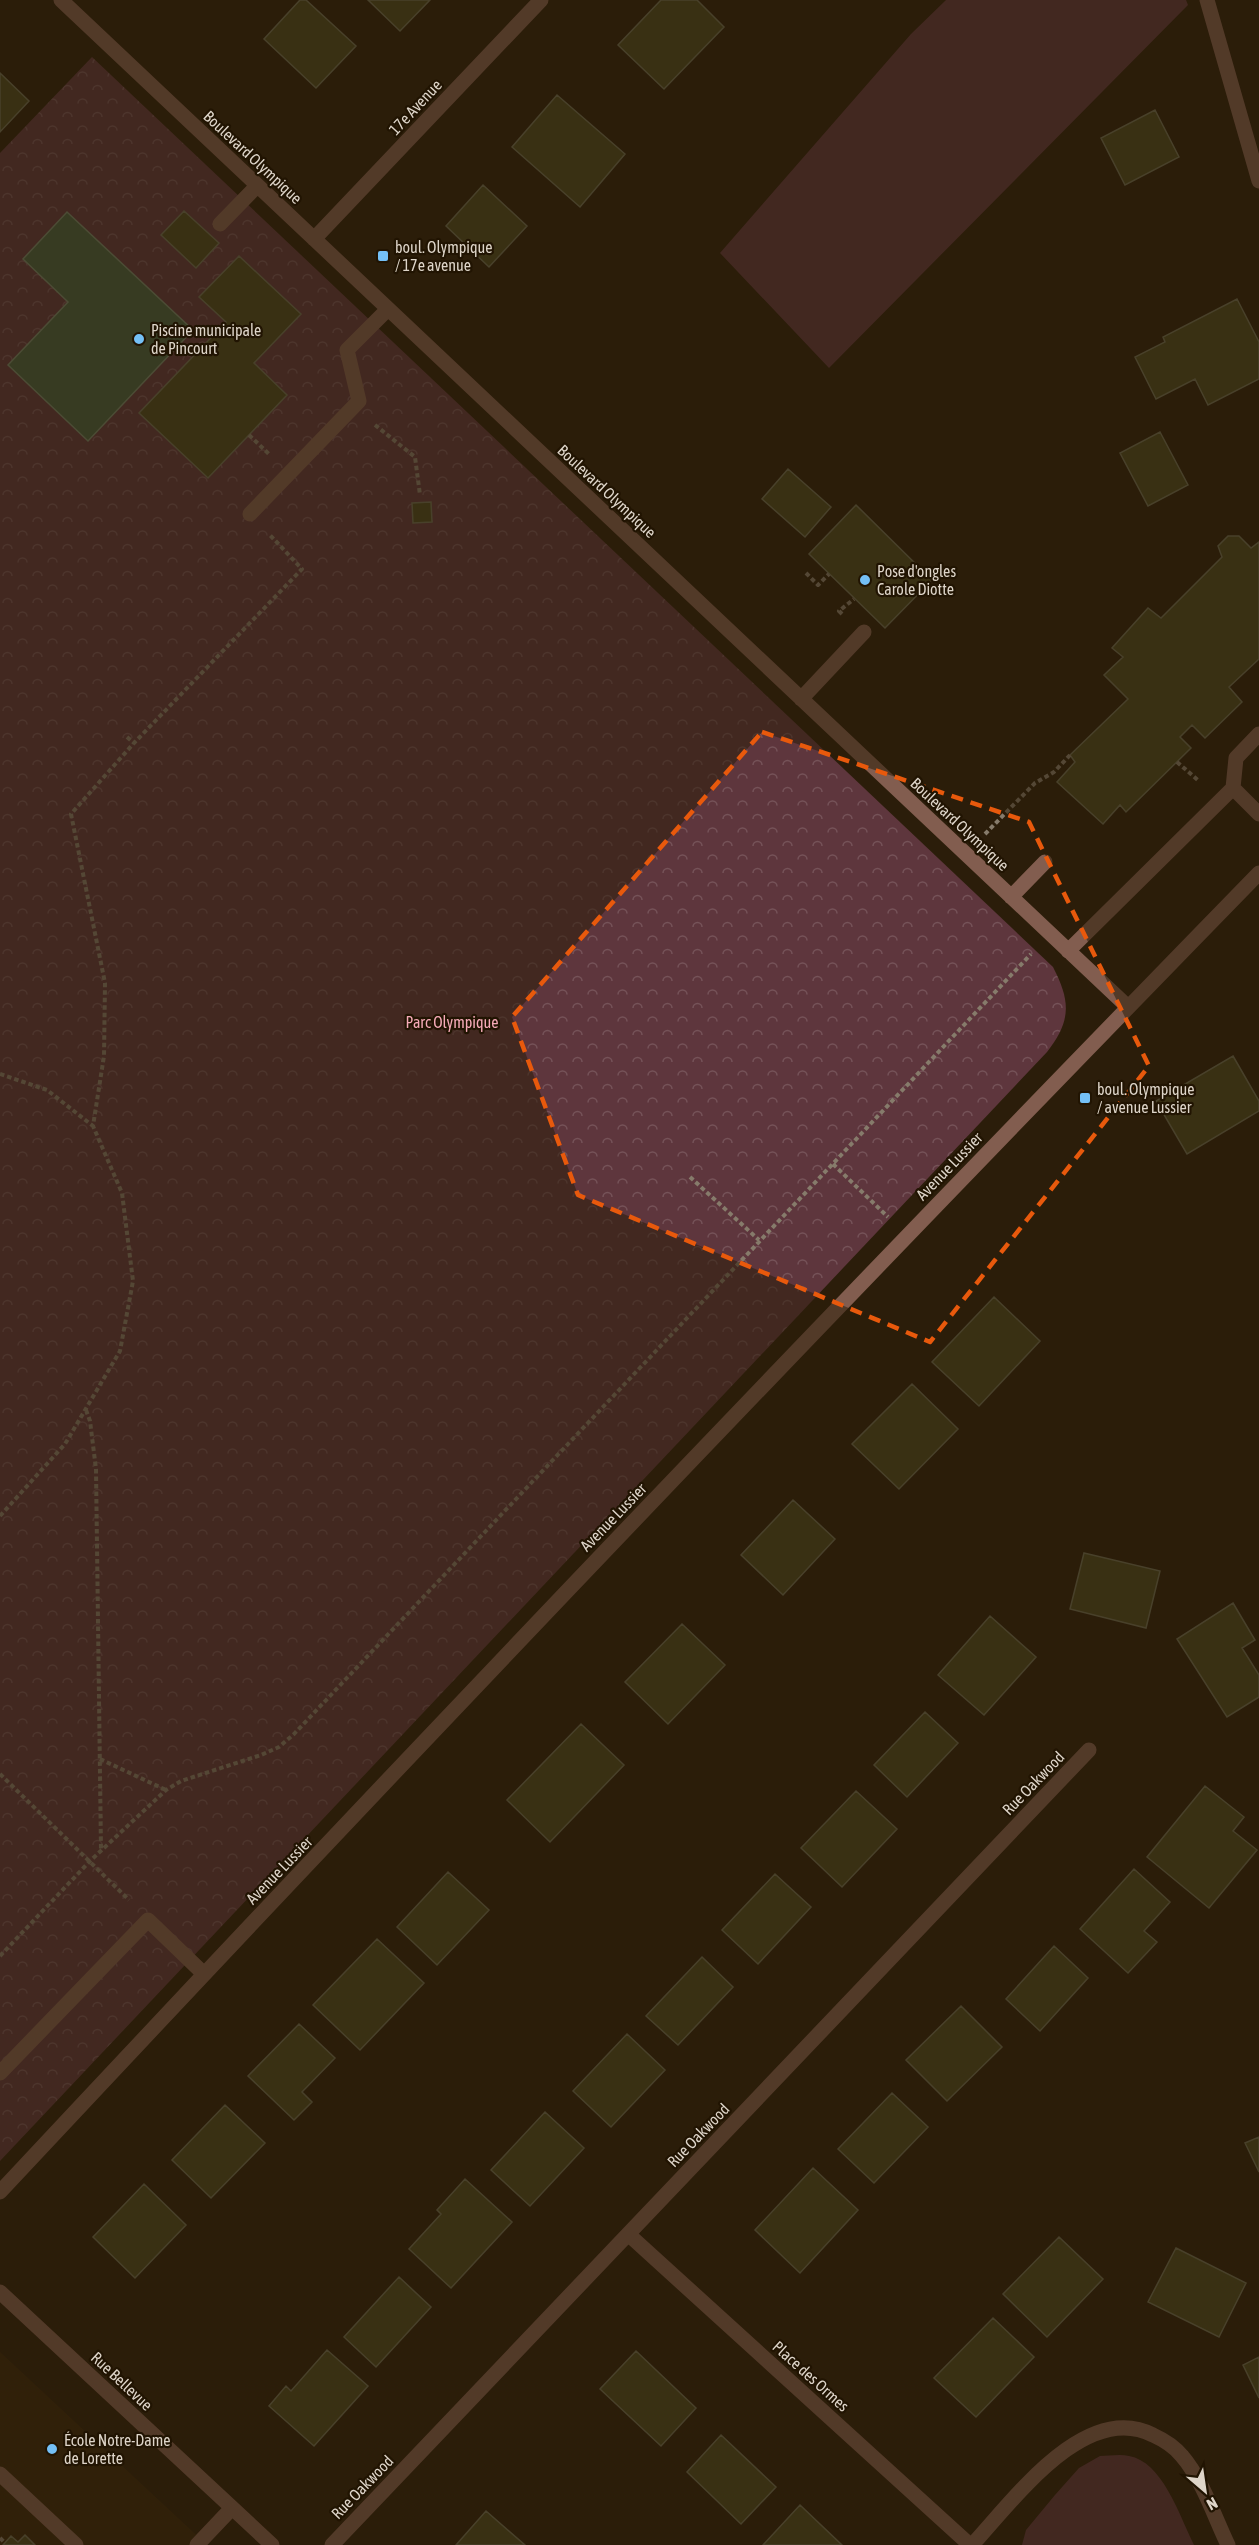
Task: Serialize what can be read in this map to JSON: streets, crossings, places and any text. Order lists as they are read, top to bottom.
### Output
{
  "streets": {
    "street": [
      "17e Avenue",
      "Boulevard Olympique",
      "Avenue Lussier",
      "Rue Oakwood",
      "Place des Ormes",
      "Rue Bellevue"
    ]
  },
  "crossings": [
    ["17e Avenue", "Boulevard Olympique"],
    ["Boulevard Olympique", "Avenue Lussier"],
    ["Rue Oakwood", "Place des Ormes"]
  ],
  "parks": ["Parc Olympique"],
  "places": {
    "transit": ["boul. Olympique / 17e avenue", "boul. Olympique / avenue Lussier"],
    "other": ["Piscine municipale de Pincourt", "Pose d'ongles Carole Diotte", "École Notre-Dame de Lorette"]
  },
  "north": "bottom right"
}
